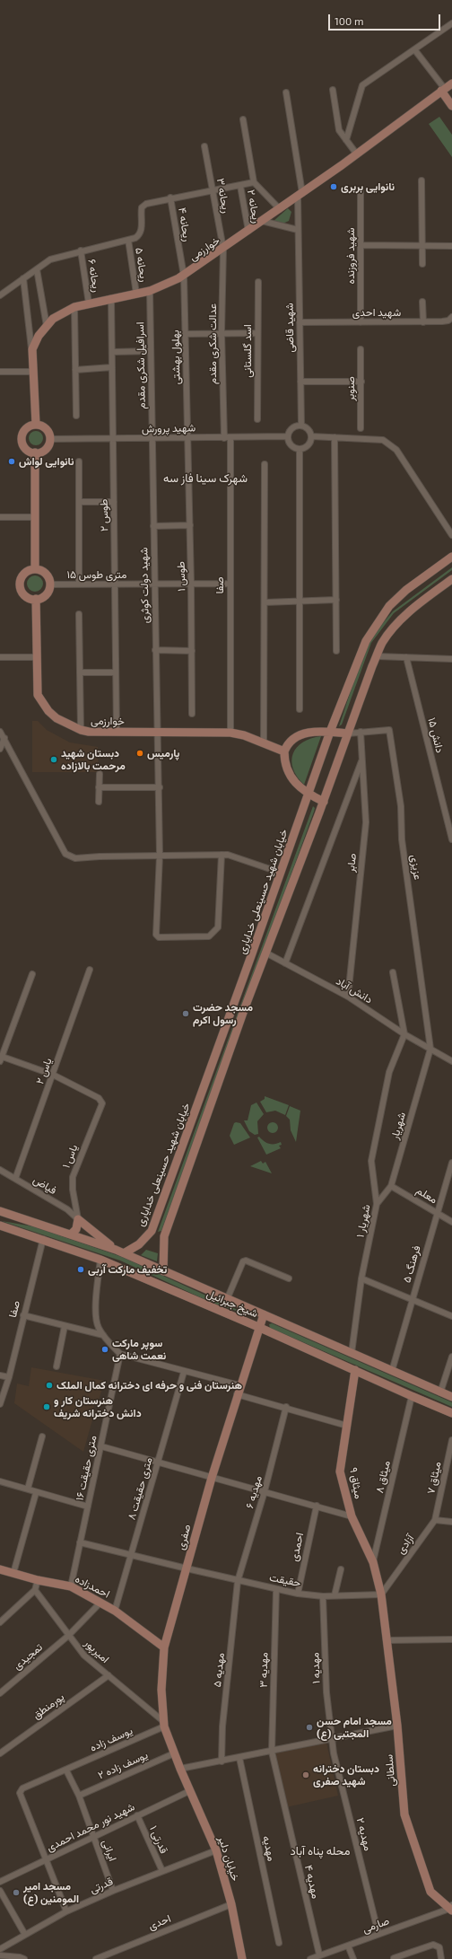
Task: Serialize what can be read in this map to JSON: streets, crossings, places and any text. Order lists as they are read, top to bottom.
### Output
{
  "streets": {
    "street": [
      "ریحانه ۳",
      "ریحانه ۲",
      "ریحانه ۴",
      "خوارزمی",
      "شهید فروزنده",
      "ریحانه ۵",
      "ریحانه ۶",
      "شهید احدی",
      "شهید قاضی",
      "عدالت شکری مقدم",
      "اسد گلستانی",
      "بهلول بهشتی",
      "اسرافیل شکری مقدم",
      "صنوبر",
      "شهید پرورش",
      "طوس ۲",
      "۱۵ متری طوس",
      "طوس ۱",
      "شهید دولت کوثری",
      "صفا",
      "دانش ۱۵",
      "صابر",
      "عزیزی",
      "خیابان شهید حسینعلی خدایاری",
      "دانش آباد",
      "یاس ۲",
      "شهریار",
      "یاس ۱",
      "فیاض",
      "معلم",
      "شهریار ۱",
      "فرهنگ ۵",
      "شیخ جبرائیل",
      "۱۶ متری حقیقت",
      "میثاق ۸",
      "میثاق ۷",
      "میثاق ۹",
      "۸ متری حقیقت",
      "مهدیه ۶",
      "صفری",
      "آزادی",
      "احمدی",
      "حقیقت",
      "احمدزاده",
      "امیرپور",
      "تمجیدی",
      "مهدیه ۱",
      "مهدیه ۵",
      "مهدیه ۳",
      "پورمنطق",
      "یوسف زاده",
      "یوسف زاده ۲",
      "سلطانی",
      "شهید نور محمد احمدی",
      "مهدیه ۲",
      "قدرتی ۱",
      "مهدیه",
      "ایرانی",
      "خیابان دلیر",
      "مهدیه ۴",
      "قدرتی",
      "احدی",
      "صارمی"
    ]
  },
  "crossings": [
    ["ریحانه ۳", "خوارزمی"],
    ["ریحانه ۳", "عدالت شکری مقدم"],
    ["ریحانه ۲", "خوارزمی"],
    ["ریحانه ۴", "خوارزمی"],
    ["ریحانه ۴", "بهلول بهشتی"],
    ["خوارزمی", "ریحانه ۵"],
    ["خوارزمی", "ریحانه ۶"],
    ["خوارزمی", "شهید قاضی"],
    ["خوارزمی", "عدالت شکری مقدم"],
    ["خوارزمی", "بهلول بهشتی"],
    ["خوارزمی", "اسرافیل شکری مقدم"],
    ["خوارزمی", "شهید پرورش"],
    ["خوارزمی", "طوس ۲"],
    ["خوارزمی", "۱۵ متری طوس"],
    ["خوارزمی", "شهید دولت کوثری"],
    ["خوارزمی", "صفا"],
    ["شهید فروزنده", "شهید احدی"],
    ["شهید احدی", "شهید قاضی"],
    ["شهید قاضی", "شهید پرورش"],
    ["عدالت شکری مقدم", "شهید پرورش"],
    ["عدالت شکری مقدم", "صفا"],
    ["بهلول بهشتی", "شهید پرورش"],
    ["بهلول بهشتی", "طوس ۱"],
    ["اسرافیل شکری مقدم", "شهید پرورش"],
    ["اسرافیل شکری مقدم", "شهید دولت کوثری"],
    ["شهید پرورش", "طوس ۲"],
    ["شهید پرورش", "طوس ۱"],
    ["شهید پرورش", "شهید دولت کوثری"],
    ["شهید پرورش", "صفا"],
    ["طوس ۲", "۱۵ متری طوس"],
    ["۱۵ متری طوس", "طوس ۱"],
    ["۱۵ متری طوس", "شهید دولت کوثری"],
    ["۱۵ متری طوس", "صفا"],
    ["صفا", "شیخ جبرائیل"],
    ["صابر", "عزیزی"],
    ["صابر", "دانش آباد"],
    ["عزیزی", "خیابان شهید حسینعلی خدایاری"],
    ["عزیزی", "دانش آباد"],
    ["عزیزی", "شهریار"],
    ["خیابان شهید حسینعلی خدایاری", "دانش آباد"],
    ["خیابان شهید حسینعلی خدایاری", "شیخ جبرائیل"],
    ["دانش آباد", "شهریار"],
    ["دانش آباد", "شهریار ۱"],
    ["یاس ۲", "یاس ۱"],
    ["یاس ۲", "فیاض"],
    ["شهریار", "معلم"],
    ["شهریار", "شهریار ۱"],
    ["یاس ۱", "فیاض"],
    ["معلم", "فرهنگ ۵"],
    ["شهریار ۱", "شیخ جبرائیل"],
    ["فرهنگ ۵", "شیخ جبرائیل"],
    ["شیخ جبرائیل", "میثاق ۸"],
    ["شیخ جبرائیل", "میثاق ۹"],
    ["شیخ جبرائیل", "صفری"],
    ["۱۶ متری حقیقت", "حقیقت"],
    ["۱۶ متری حقیقت", "احمدزاده"],
    ["میثاق ۸", "میثاق ۹"],
    ["میثاق ۷", "آزادی"],
    ["میثاق ۹", "آزادی"],
    ["میثاق ۹", "حقیقت"],
    ["میثاق ۹", "سلطانی"],
    ["۸ متری حقیقت", "حقیقت"],
    ["۸ متری حقیقت", "احمدزاده"],
    ["مهدیه ۶", "حقیقت"],
    ["مهدیه ۶", "مهدیه ۵"],
    ["صفری", "حقیقت"],
    ["صفری", "احمدزاده"],
    ["صفری", "امیرپور"],
    ["صفری", "یوسف زاده"],
    ["صفری", "یوسف زاده ۲"],
    ["صفری", "خیابان دلیر"],
    ["آزادی", "حقیقت"],
    ["آزادی", "سلطانی"],
    ["احمدی", "حقیقت"],
    ["حقیقت", "مهدیه ۱"],
    ["حقیقت", "مهدیه ۵"],
    ["حقیقت", "مهدیه ۳"],
    ["حقیقت", "سلطانی"],
    ["احمدزاده", "تمجیدی"],
    ["امیرپور", "تمجیدی"],
    ["امیرپور", "پورمنطق"],
    ["امیرپور", "یوسف زاده"],
    ["مهدیه ۱", "مهدیه ۲"],
    ["مهدیه ۳", "مهدیه ۴"],
    ["یوسف زاده", "شهید نور محمد احمدی"],
    ["سلطانی", "صارمی"],
    ["شهید نور محمد احمدی", "قدرتی ۱"],
    ["شهید نور محمد احمدی", "ایرانی"],
    ["شهید نور محمد احمدی", "خیابان دلیر"],
    ["مهدیه ۲", "صارمی"],
    ["قدرتی ۱", "قدرتی"],
    ["ایرانی", "قدرتی"],
    ["خیابان دلیر", "قدرتی"],
    ["خیابان دلیر", "احدی"],
    ["مهدیه ۴", "صارمی"]
  ],
  "districts": ["شهرک سینا فاز سه", "محله پناه آباد"],
  "places": [
    "نانوایی بربری",
    "نانوایی لواش",
    "پارمیس",
    "دبستان شهید مرحمت بالازاده",
    "مسجد حضرت رسول اکرم",
    "تخفیف مارکت آربی",
    "سوپر مارکت نعمت شاهی",
    "هنرستان فنی و حرفه ای دخترانه کمال الملک",
    "هنرستان کار و دانش دخترانه شریف",
    "مسجد امام حسن المجتبی (ع)",
    "دبستان دخترانه شهید صفری",
    "مسجد امیر المومنین (ع)"
  ],
  "scale_bar": "100 m"
}
